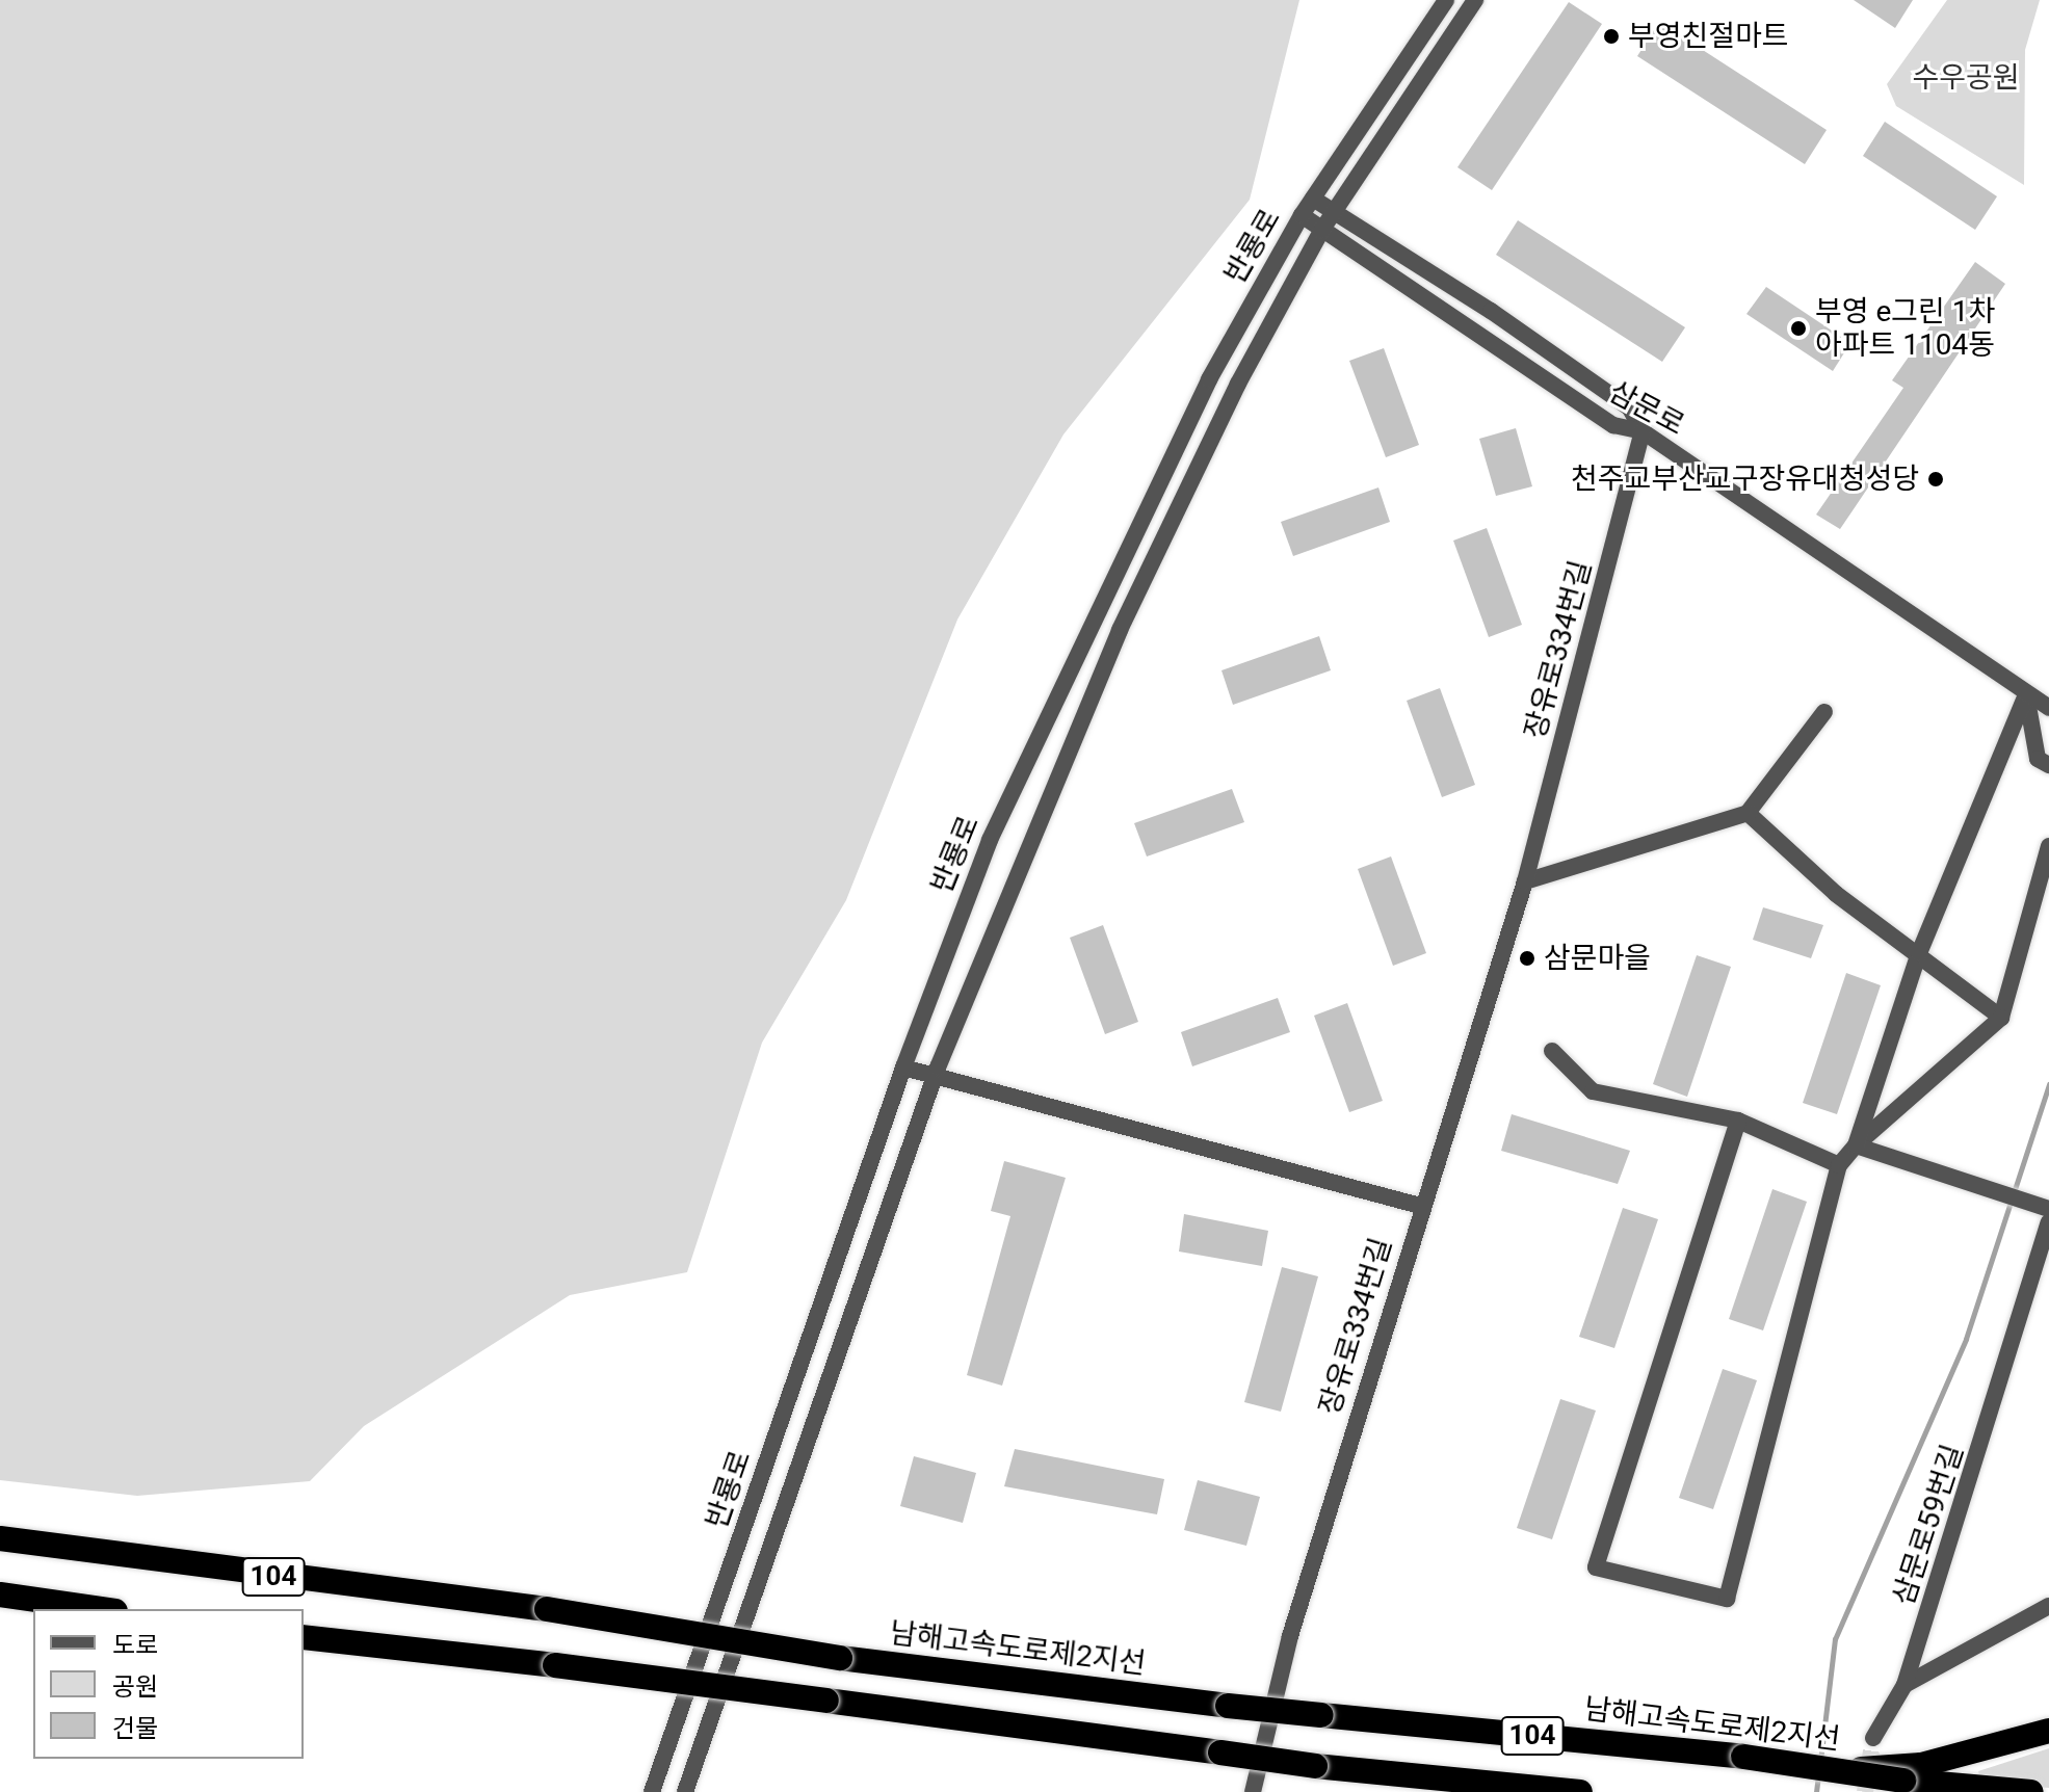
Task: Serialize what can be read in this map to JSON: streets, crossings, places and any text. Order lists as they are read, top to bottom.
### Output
{
  "streets": {
    "highway": ["104", "남해고속도로제2지선"],
    "street": [
      "반룡로",
      "삼문로",
      "장유로334번길",
      "삼문로59번길"
    ]
  },
  "crossings": [
    ["반룡로", "삼문로"],
    ["삼문로", "장유로334번길"]
  ],
  "parks": ["수우공원"],
  "places": [
    "부영친절마트",
    "부영 e그린 1차 아파트 1104동",
    "천주교부산교구장유대청성당",
    "삼문마을"
  ],
  "legend": ["도로", "공원", "건물"]
}
